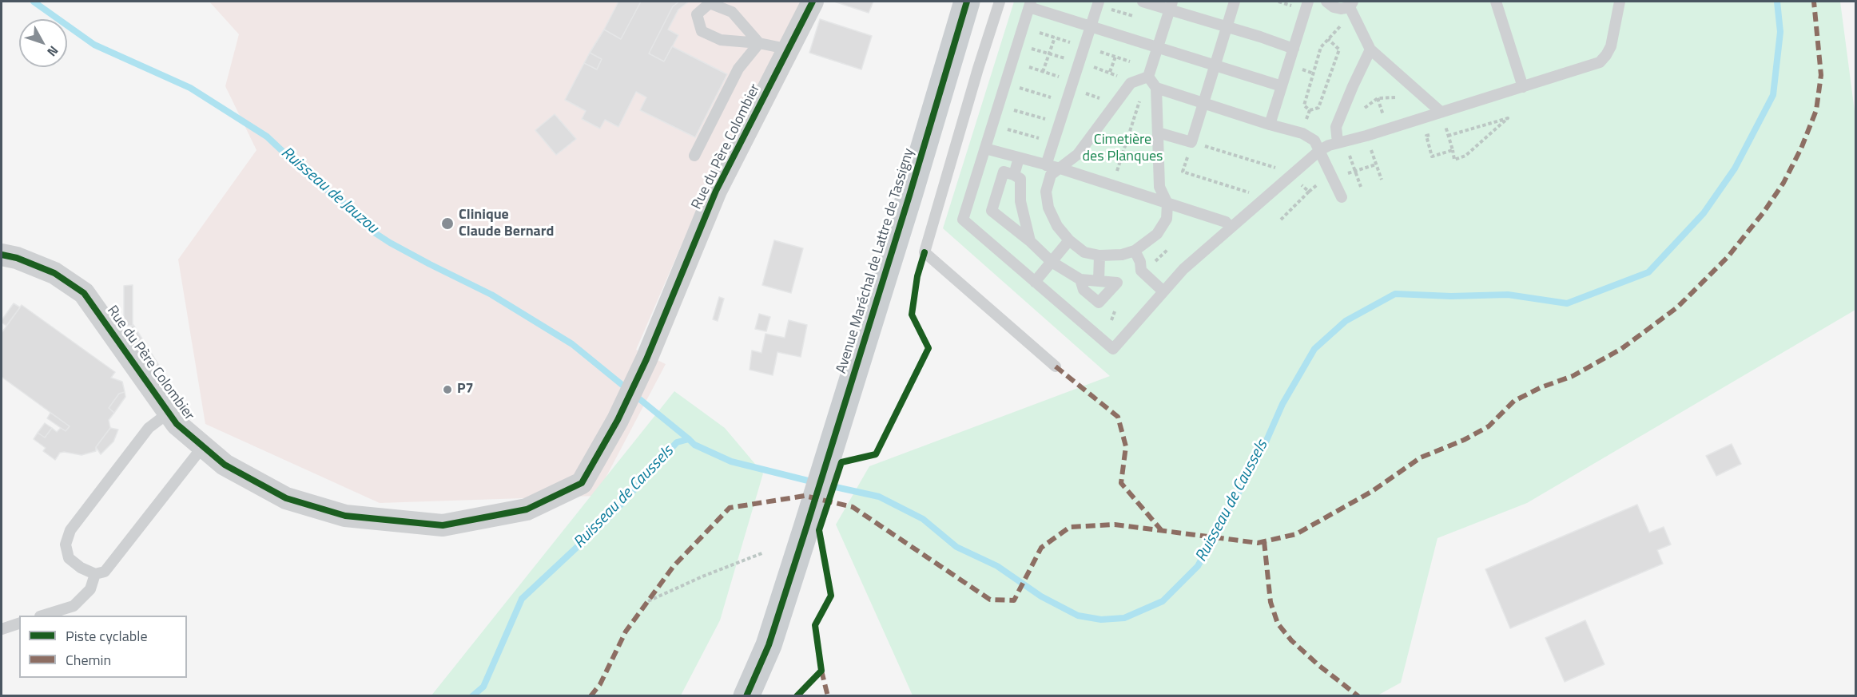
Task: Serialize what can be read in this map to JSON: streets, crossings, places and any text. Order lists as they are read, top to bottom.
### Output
{
  "streets": {
    "main road": ["Avenue Maréchal de Lattre de Tassigny"],
    "street": ["Rue du Père Colombier"]
  },
  "water": ["Ruisseau de Jauzou", "Ruisseau de Caussels"],
  "parks": ["Cimetière des Planques"],
  "places": ["Clinique Claude Bernard", "P7"],
  "legend": ["Piste cyclable", "Chemin"],
  "north": "bottom right"
}
